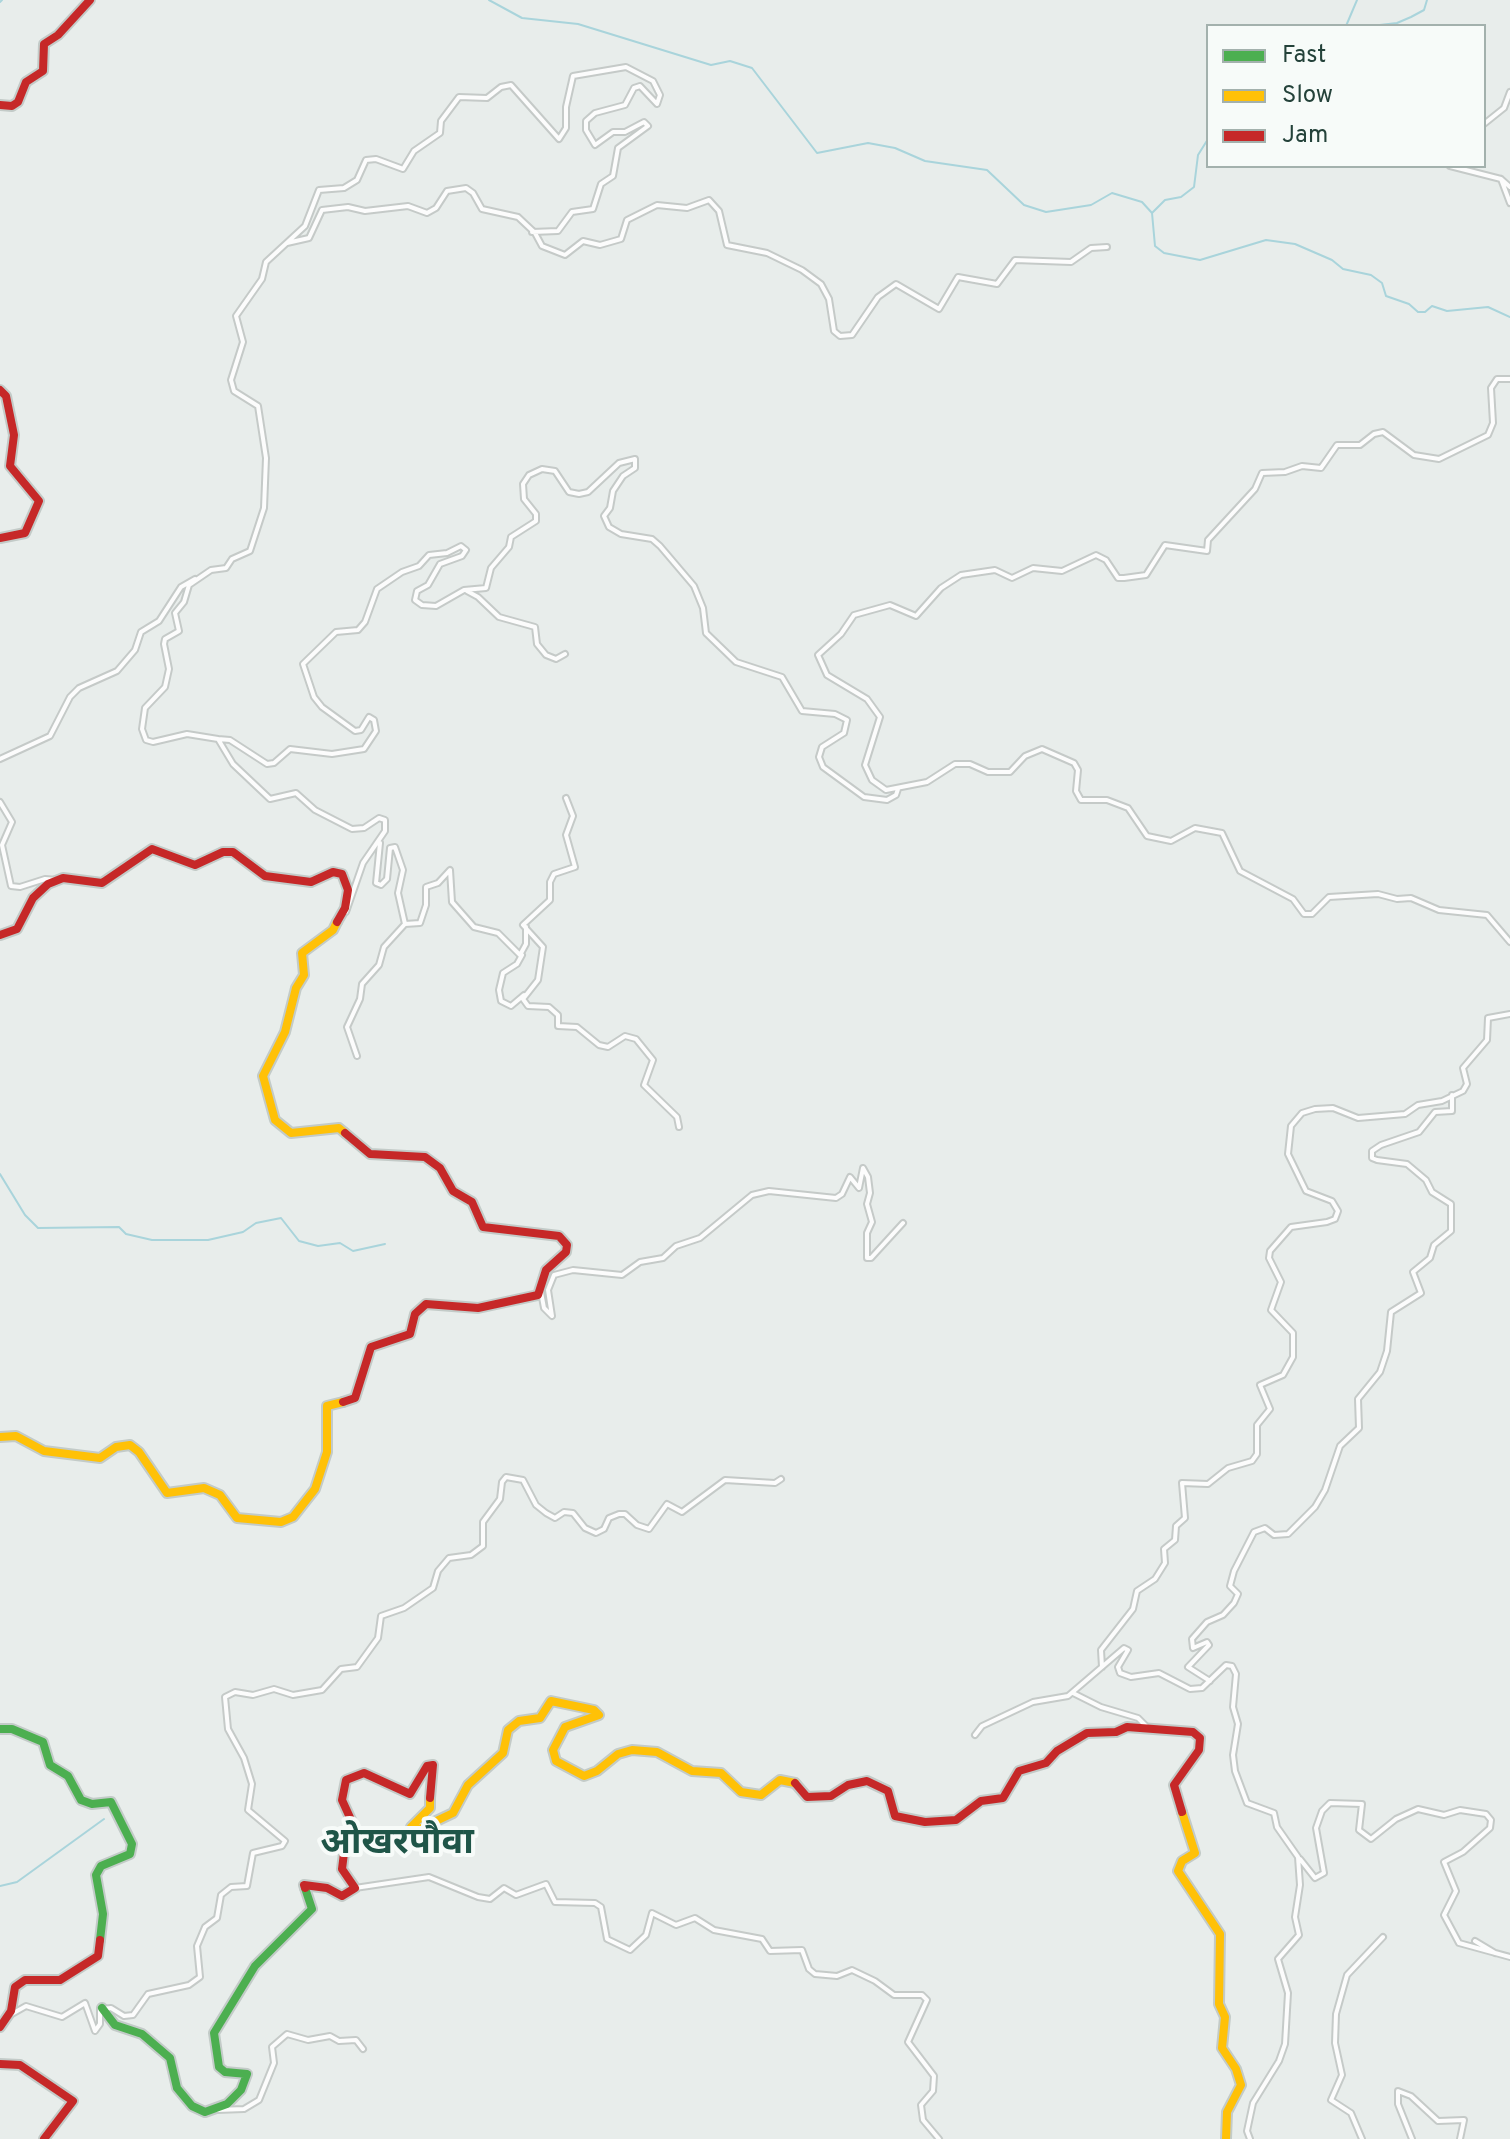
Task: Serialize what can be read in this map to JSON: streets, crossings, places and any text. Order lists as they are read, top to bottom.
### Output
{
  "districts": ["ओखरपौवा"],
  "legend": ["Fast", "Slow", "Jam"]
}
